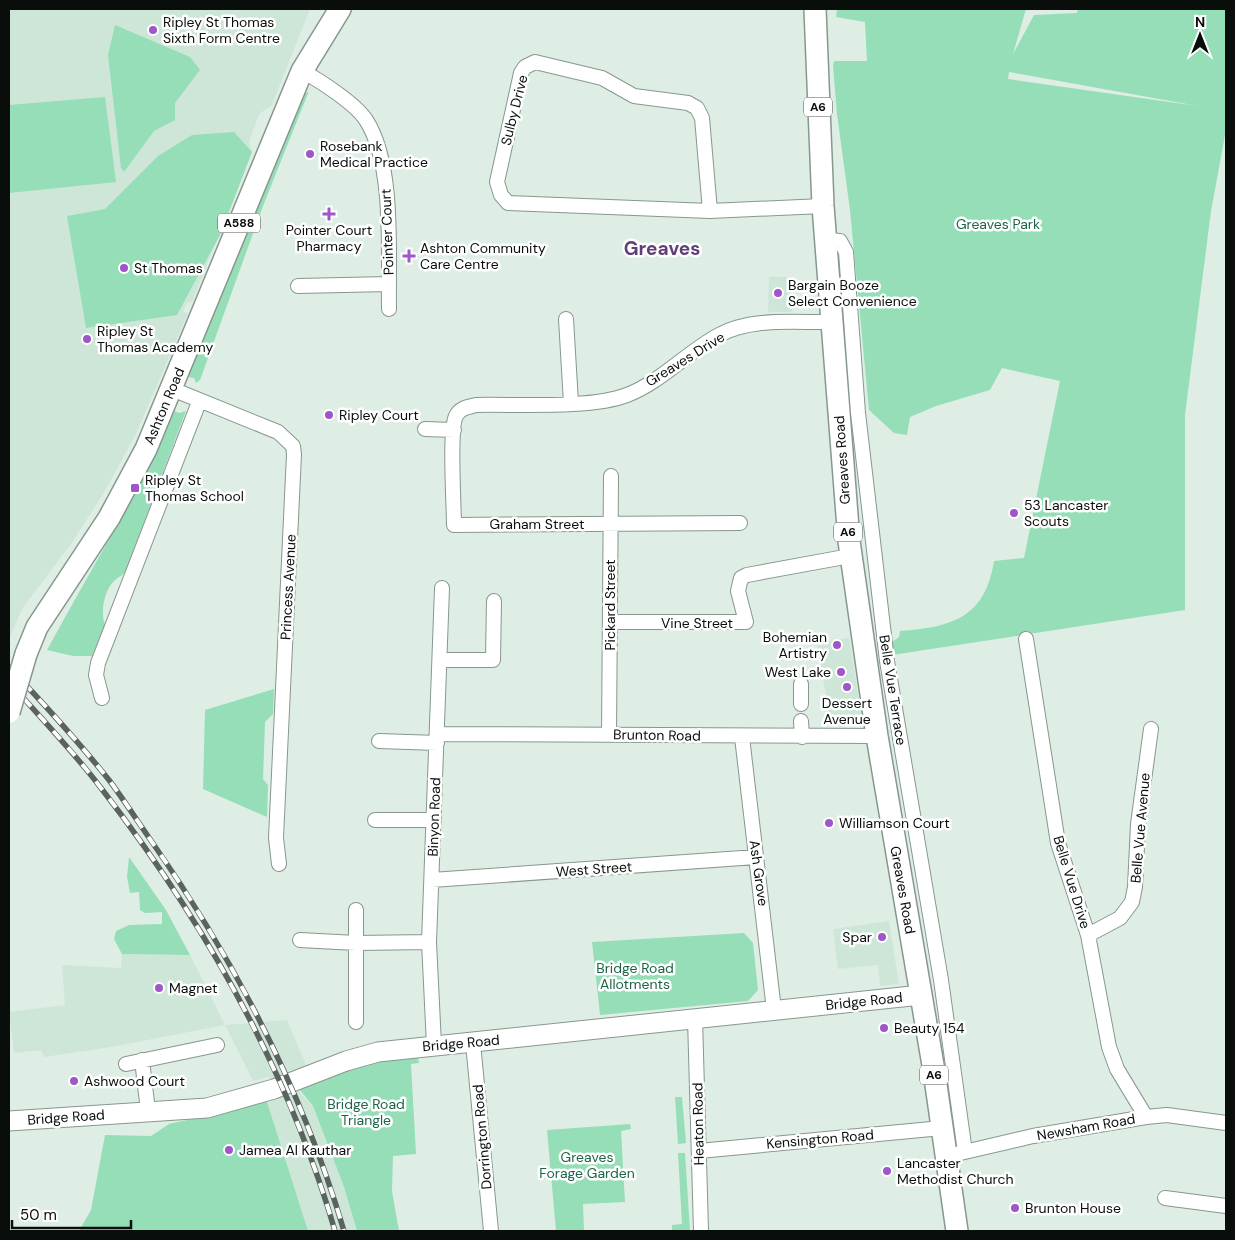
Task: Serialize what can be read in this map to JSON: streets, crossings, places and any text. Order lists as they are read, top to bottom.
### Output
{
  "streets": {
    "main road": [
      "A6",
      "A588",
      "Ashton Road",
      "Greaves Road"
    ],
    "street": [
      "Sulby Drive",
      "Pointer Court",
      "Greaves Drive",
      "Graham Street",
      "Princess Avenue",
      "Pickard Street",
      "Vine Street",
      "Belle Vue Terrace",
      "Brunton Road",
      "Binyon Road",
      "Belle Vue Avenue",
      "West Street",
      "Ash Grove",
      "Belle Vue Drive",
      "Bridge Road",
      "Heaton Road",
      "Newsham Road",
      "Dorrington Road",
      "Kensington Road"
    ]
  },
  "crossings": [
    ["A6", "Greaves Road"],
    ["A6", "Belle Vue Terrace"],
    ["A6", "Bridge Road"],
    ["A6", "Newsham Road"],
    ["A6", "Kensington Road"],
    ["Sulby Drive", "Greaves Road"],
    ["Pointer Court", "Ashton Road"],
    ["Greaves Drive", "Greaves Road"],
    ["Greaves Drive", "Graham Street"],
    ["Ashton Road", "Princess Avenue"],
    ["Greaves Road", "Vine Street"],
    ["Greaves Road", "Belle Vue Terrace"],
    ["Greaves Road", "Brunton Road"],
    ["Greaves Road", "Bridge Road"],
    ["Graham Street", "Pickard Street"],
    ["Pickard Street", "Vine Street"],
    ["Pickard Street", "Brunton Road"],
    ["Belle Vue Terrace", "Newsham Road"],
    ["Brunton Road", "Binyon Road"],
    ["Brunton Road", "Ash Grove"],
    ["Binyon Road", "West Street"],
    ["Binyon Road", "Bridge Road"],
    ["Belle Vue Avenue", "Belle Vue Drive"],
    ["West Street", "Ash Grove"],
    ["Ash Grove", "Bridge Road"],
    ["Belle Vue Drive", "Newsham Road"],
    ["Bridge Road", "Heaton Road"],
    ["Bridge Road", "Dorrington Road"],
    ["Heaton Road", "Kensington Road"]
  ],
  "districts": ["Greaves"],
  "parks": [
    "Greaves Park",
    "Bridge Road Allotments",
    "Bridge Road Triangle",
    "Greaves Forage Garden"
  ],
  "places": {
    "other": [
      "Ripley St Thomas Sixth Form Centre",
      "Rosebank Medical Practice",
      "St Thomas",
      "Bargain Booze Select Convenience",
      "Ripley St Thomas Academy",
      "Ripley Court",
      "53 Lancaster Scouts",
      "Bohemian Artistry",
      "West Lake",
      "Dessert Avenue",
      "Williamson Court",
      "Spar",
      "Magnet",
      "Beauty 154",
      "Ashwood Court",
      "Jamea Al Kauthar",
      "Lancaster Methodist Church",
      "Brunton House"
    ],
    "health": ["Pointer Court Pharmacy", "Ashton Community Care Centre"],
    "transit": ["Ripley St Thomas School"]
  },
  "scale_bar": "50 m",
  "north": "top"
}
